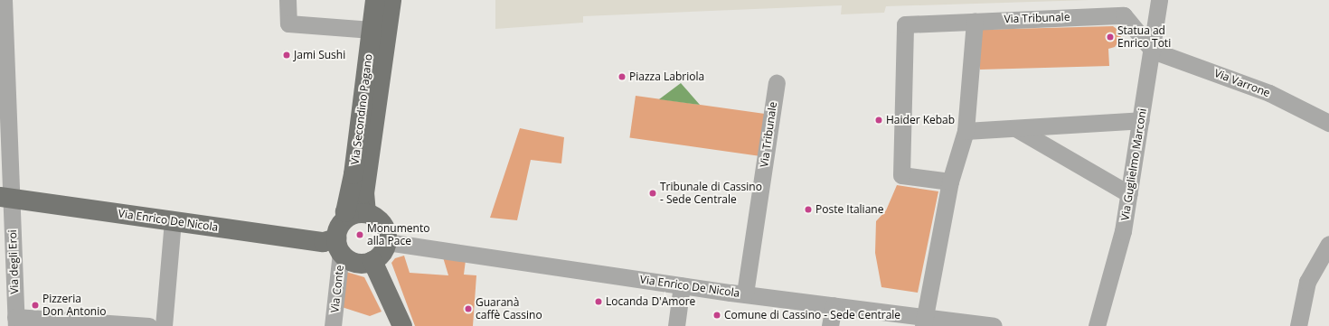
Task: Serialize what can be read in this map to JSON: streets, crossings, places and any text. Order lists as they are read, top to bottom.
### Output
{
  "streets": {
    "main road": ["Via Secondino Pagano", "Via Enrico De Nicola"],
    "street": [
      "Via Tribunale",
      "Via Varrone",
      "Via Guglielmo Marconi",
      "Via degli Eroi",
      "Via Conte"
    ]
  },
  "crossings": [
    ["Via Tribunale", "Via Varrone"],
    ["Via Tribunale", "Via Guglielmo Marconi"],
    ["Via Tribunale", "Via Enrico De Nicola"],
    ["Via Varrone", "Via Guglielmo Marconi"],
    ["Via Secondino Pagano", "Via Enrico De Nicola"],
    ["Via Secondino Pagano", "Via Conte"],
    ["Via Enrico De Nicola", "Via degli Eroi"],
    ["Via Enrico De Nicola", "Via Conte"]
  ],
  "places": [
    "Statua ad Enrico Toti",
    "Jami Sushi",
    "Piazza Labriola",
    "Haider Kebab",
    "Tribunale di Cassino - Sede Centrale",
    "Poste Italiane",
    "Monumento alla Pace",
    "Locanda D'Amore",
    "Pizzeria Don Antonio",
    "Guaranà caffè Cassino",
    "Comune di Cassino - Sede Centrale"
  ]
}
